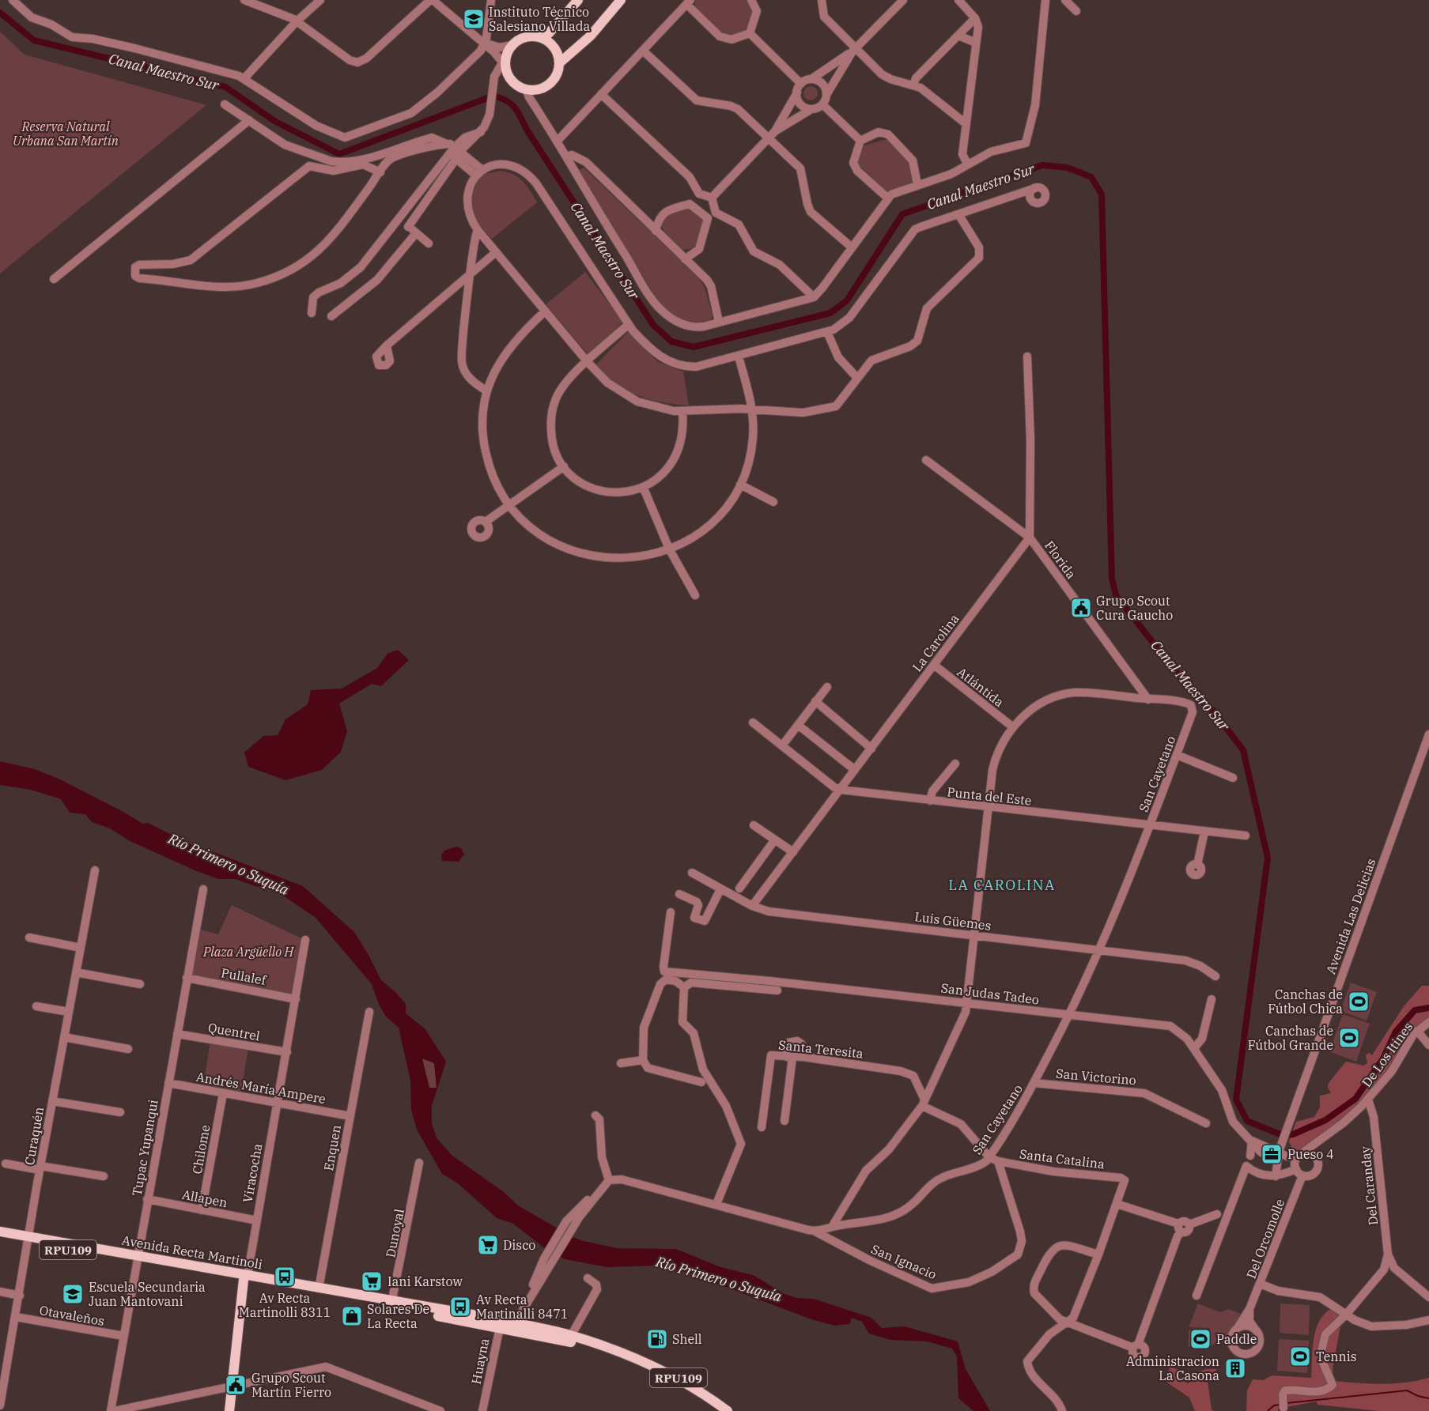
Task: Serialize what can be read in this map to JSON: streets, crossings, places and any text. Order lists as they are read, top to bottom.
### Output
{
  "streets": {
    "main road": ["Viracocha", "RPU109", "Avenida Recta Martinoli"],
    "street": [
      "Florida",
      "La Carolina",
      "Atlántida",
      "San Cayetano",
      "Punta del Este",
      "Avenida Las Delicias",
      "Luis Güemes",
      "Pullalef",
      "San Judas Tadeo",
      "Quentrel",
      "Santa Teresita",
      "De Los Itines",
      "San Victorino",
      "Andrés María Ampere",
      "Curaquén",
      "Tupac Yupanqui",
      "Enquen",
      "Chilome",
      "Santa Catalina",
      "Del Caranday",
      "Allapen",
      "Dunoyal",
      "Del Orcomolle",
      "San Ignacio",
      "Otavaleños",
      "Huayna"
    ]
  },
  "crossings": [
    ["Florida", "La Carolina"],
    ["Florida", "San Cayetano"],
    ["La Carolina", "Atlántida"],
    ["La Carolina", "Punta del Este"],
    ["La Carolina", "Luis Güemes"],
    ["San Cayetano", "Punta del Este"],
    ["San Cayetano", "Luis Güemes"],
    ["San Cayetano", "San Judas Tadeo"],
    ["San Cayetano", "San Victorino"],
    ["San Cayetano", "San Ignacio"],
    ["San Cayetano", "Huayna"],
    ["Avenida Las Delicias", "San Judas Tadeo"],
    ["Pullalef", "Tupac Yupanqui"],
    ["Pullalef", "Viracocha"],
    ["Quentrel", "Tupac Yupanqui"],
    ["Quentrel", "Viracocha"],
    ["De Los Itines", "Del Caranday"],
    ["De Los Itines", "Del Orcomolle"],
    ["Andrés María Ampere", "Tupac Yupanqui"],
    ["Andrés María Ampere", "Enquen"],
    ["Andrés María Ampere", "Chilome"],
    ["Andrés María Ampere", "Viracocha"],
    ["Curaquén", "Avenida Recta Martinoli"],
    ["Curaquén", "Otavaleños"],
    ["Tupac Yupanqui", "Allapen"],
    ["Tupac Yupanqui", "Avenida Recta Martinoli"],
    ["Tupac Yupanqui", "Otavaleños"],
    ["Enquen", "Avenida Recta Martinoli"],
    ["Chilome", "Allapen"],
    ["Santa Catalina", "San Ignacio"],
    ["Viracocha", "Allapen"],
    ["Viracocha", "Avenida Recta Martinoli"],
    ["Dunoyal", "Avenida Recta Martinoli"],
    ["Avenida Recta Martinoli", "Huayna"]
  ],
  "districts": ["LA CAROLINA"],
  "water": ["Canal Maestro Sur", "Río Primero o Suquía"],
  "parks": ["Reserva Natural Urbana San Martín", "Plaza Argüello H"],
  "places": {
    "school or university": ["Instituto Técnico Salesiano Villada", "Escuela Secundaria Juan Mantovani"],
    "public building": ["Grupo Scout Cura Gaucho", "Grupo Scout Martín Fierro"],
    "sports": [
      "Canchas de Fútbol Chica",
      "Canchas de Fútbol Grande",
      "Paddle",
      "Tennis"
    ],
    "office": ["Pueso 4"],
    "supermarket": ["Disco", "Iani Karstow"],
    "bus stop": ["Av Recta Martinolli 8311", "Av Recta Martinalli 8471"],
    "shop": ["Solares De La Recta"],
    "fuel station": ["Shell"],
    "building": ["Administracion La Casona"]
  }
}
